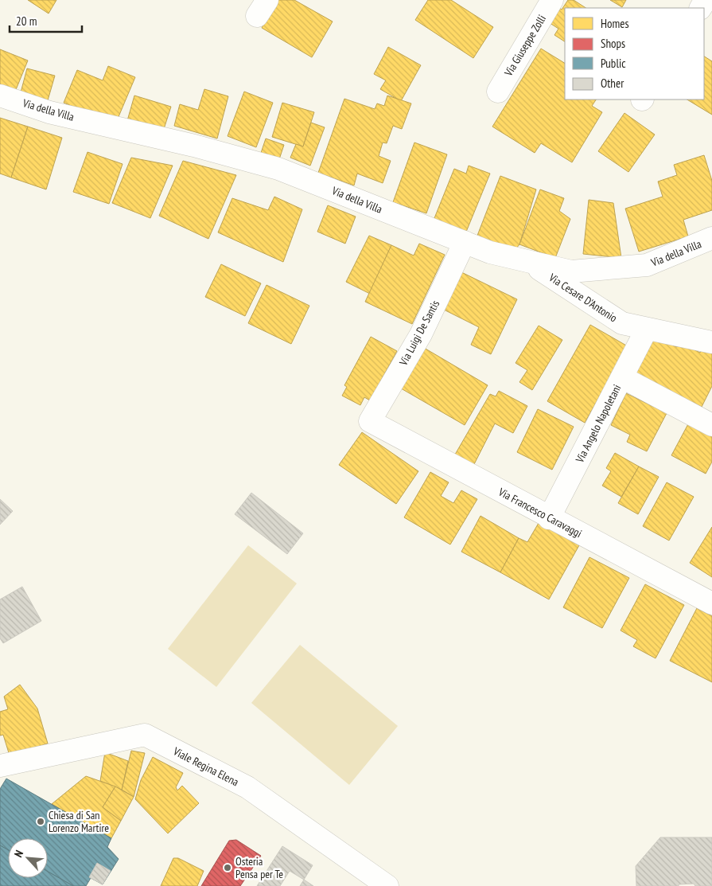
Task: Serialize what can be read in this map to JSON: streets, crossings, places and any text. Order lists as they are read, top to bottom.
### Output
{
  "streets": {
    "street": [
      "Via Giuseppe Zolli",
      "Via della Villa",
      "Via Cesare D'Antonio",
      "Via Luigi De Santis",
      "Via Angelo Napoletani",
      "Via Francesco Caravaggi",
      "Viale Regina Elena"
    ]
  },
  "crossings": [
    ["Via della Villa", "Via Cesare D'Antonio"],
    ["Via della Villa", "Via Luigi De Santis"],
    ["Via Cesare D'Antonio", "Via Angelo Napoletani"],
    ["Via Luigi De Santis", "Via Francesco Caravaggi"],
    ["Via Angelo Napoletani", "Via Francesco Caravaggi"]
  ],
  "places": ["Chiesa di San Lorenzo Martire", "Osteria Pensa per Te"],
  "legend": [
    "Homes",
    "Shops",
    "Public",
    "Other"
  ],
  "scale_bar": "20 m",
  "north": "top left"
}
